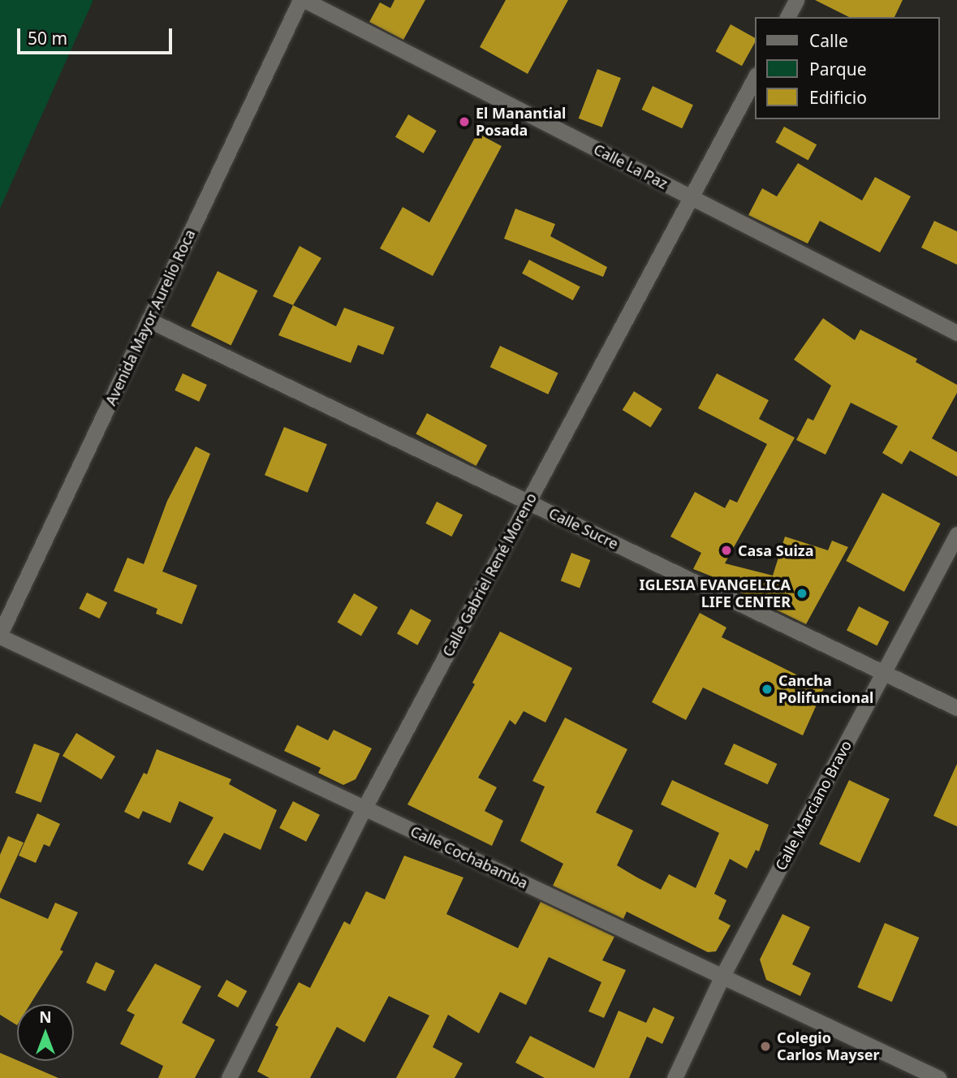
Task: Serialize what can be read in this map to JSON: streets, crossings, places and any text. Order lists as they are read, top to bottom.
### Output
{
  "streets": {
    "street": [
      "Calle La Paz",
      "Avenida Mayor Aurelio Roca",
      "Calle Sucre",
      "Calle Gabriel René Moreno",
      "Calle Marciano Bravo",
      "Calle Cochabamba"
    ]
  },
  "crossings": [
    ["Calle La Paz", "Calle Gabriel René Moreno"],
    ["Avenida Mayor Aurelio Roca", "Calle Sucre"],
    ["Avenida Mayor Aurelio Roca", "Calle Cochabamba"],
    ["Calle Sucre", "Calle Gabriel René Moreno"],
    ["Calle Sucre", "Calle Marciano Bravo"],
    ["Calle Gabriel René Moreno", "Calle Cochabamba"],
    ["Calle Marciano Bravo", "Calle Cochabamba"]
  ],
  "places": [
    "El Manantial Posada",
    "Casa Suiza",
    "IGLESIA EVANGELICA LIFE CENTER",
    "Cancha Polifuncional",
    "Colegio Carlos Mayser"
  ],
  "legend": ["Calle", "Parque", "Edificio"],
  "scale_bar": "50 m",
  "north": "top"
}
